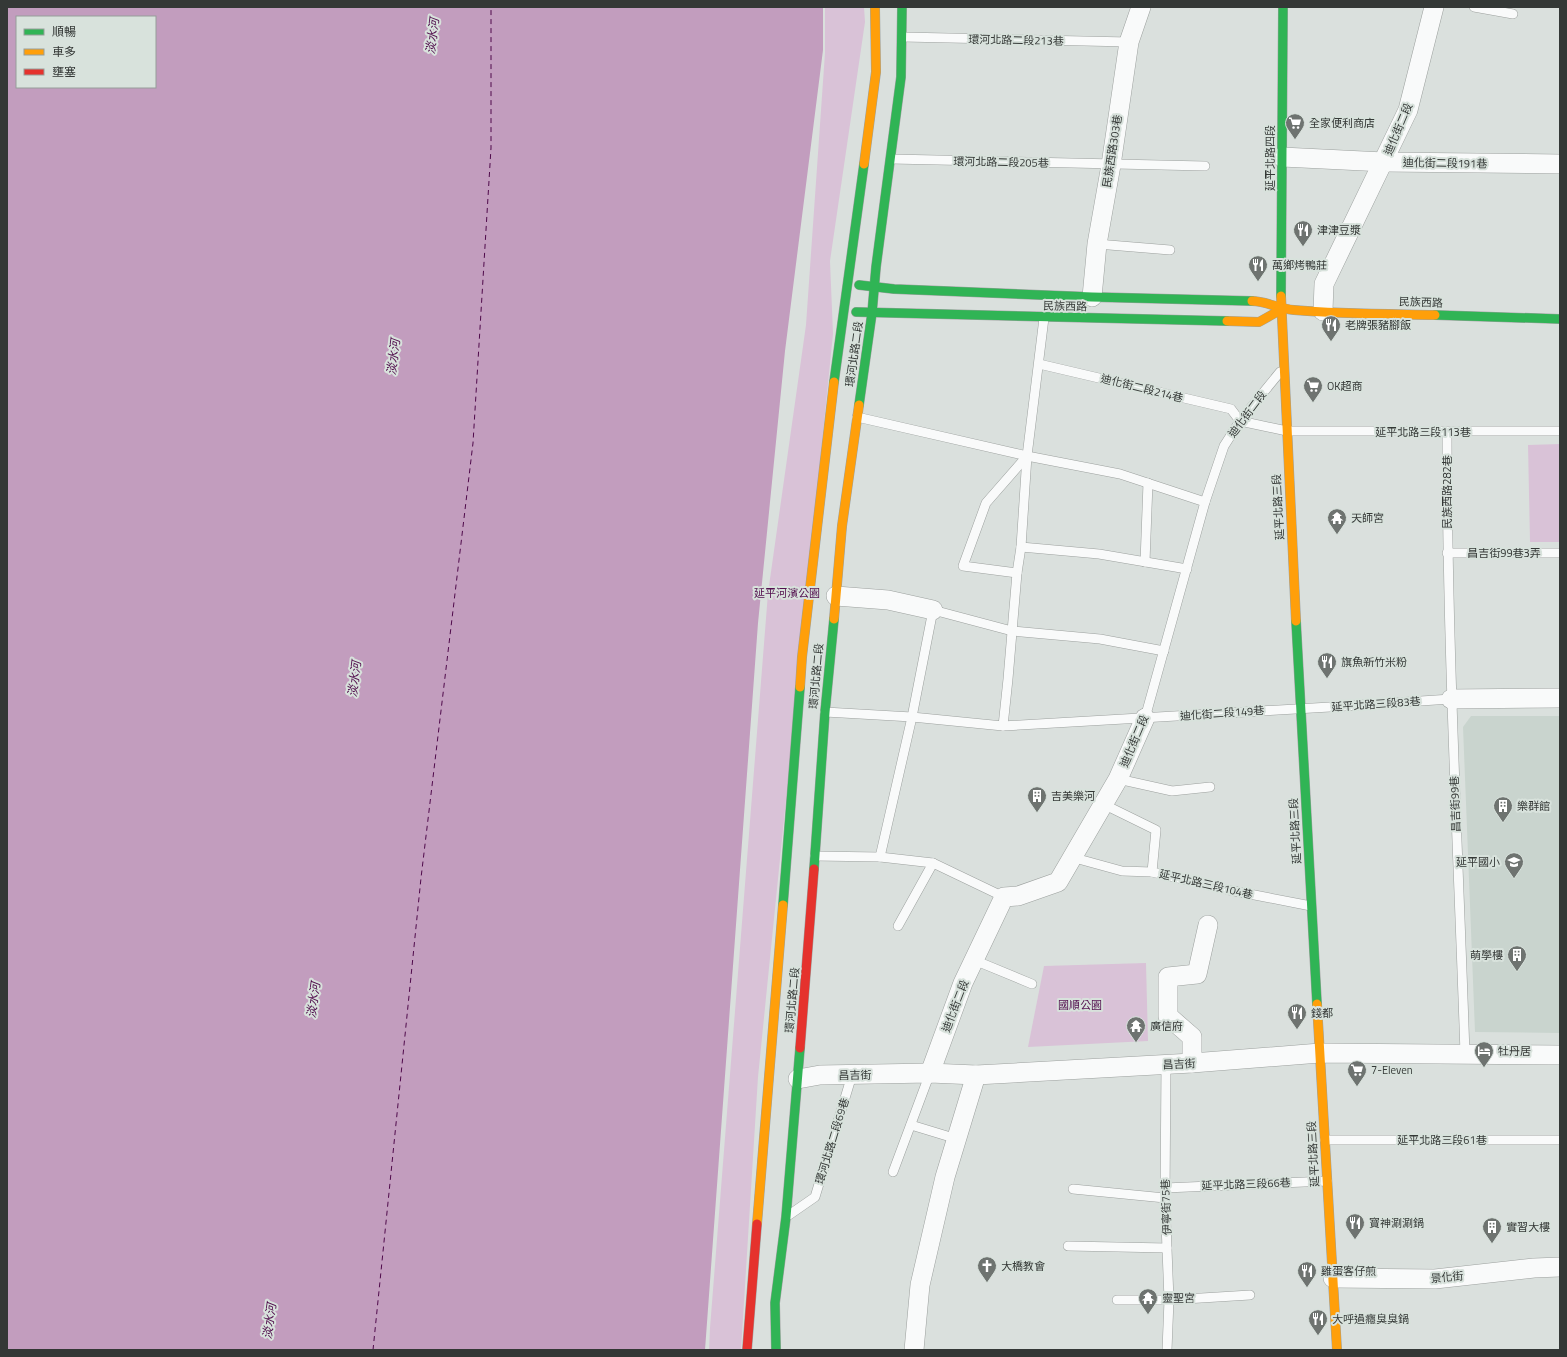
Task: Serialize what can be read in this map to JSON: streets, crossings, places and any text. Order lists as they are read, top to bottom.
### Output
{
  "streets": {
    "main road": [
      "延平北路四段",
      "民族西路",
      "環河北路二段",
      "延平北路三段"
    ],
    "street": [
      "迪化街二段",
      "民族西路303巷",
      "迪化街二段191巷",
      "昌吉街",
      "景化街"
    ],
    "lane": [
      "環河北路二段213巷",
      "環河北路二段205巷",
      "迪化街二段214巷",
      "延平北路三段113巷",
      "民族西路282巷",
      "昌吉街99巷3弄",
      "延平北路三段83巷",
      "迪化街二段149巷",
      "昌吉街99巷",
      "延平北路三段104巷",
      "延平北路三段61巷",
      "環河北路二段69巷",
      "延平北路三段66巷",
      "伊寧街75巷"
    ]
  },
  "crossings": [
    ["環河北路二段213巷", "民族西路303巷"],
    ["環河北路二段213巷", "環河北路二段"],
    ["迪化街二段", "迪化街二段191巷"],
    ["迪化街二段", "民族西路"],
    ["迪化街二段", "迪化街二段214巷"],
    ["迪化街二段", "延平北路三段113巷"],
    ["迪化街二段", "延平北路三段"],
    ["迪化街二段", "迪化街二段149巷"],
    ["迪化街二段", "延平北路三段104巷"],
    ["迪化街二段", "昌吉街"],
    ["民族西路303巷", "環河北路二段205巷"],
    ["民族西路303巷", "民族西路"],
    ["延平北路四段", "迪化街二段191巷"],
    ["延平北路四段", "民族西路"],
    ["延平北路四段", "延平北路三段"],
    ["環河北路二段205巷", "環河北路二段"],
    ["民族西路", "環河北路二段"],
    ["民族西路", "延平北路三段"],
    ["環河北路二段", "迪化街二段149巷"],
    ["環河北路二段", "昌吉街"],
    ["環河北路二段", "環河北路二段69巷"],
    ["迪化街二段214巷", "延平北路三段113巷"],
    ["延平北路三段113巷", "民族西路282巷"],
    ["延平北路三段113巷", "延平北路三段"],
    ["民族西路282巷", "昌吉街99巷3弄"],
    ["民族西路282巷", "昌吉街99巷"],
    ["延平北路三段", "延平北路三段83巷"],
    ["延平北路三段", "迪化街二段149巷"],
    ["延平北路三段", "延平北路三段104巷"],
    ["延平北路三段", "昌吉街"],
    ["延平北路三段", "延平北路三段61巷"],
    ["延平北路三段", "延平北路三段66巷"],
    ["延平北路三段", "景化街"],
    ["昌吉街99巷3弄", "昌吉街99巷"],
    ["延平北路三段83巷", "迪化街二段149巷"],
    ["延平北路三段83巷", "昌吉街99巷"],
    ["昌吉街99巷", "昌吉街"],
    ["昌吉街", "環河北路二段69巷"],
    ["昌吉街", "伊寧街75巷"],
    ["延平北路三段66巷", "伊寧街75巷"]
  ],
  "water": ["淡水河"],
  "parks": ["延平河濱公園", "國順公園"],
  "places": {
    "supermarket": ["全家便利商店", "OK超商", "7-Eleven"],
    "restaurant": [
      "津津豆漿",
      "萬鄉烤鴨莊",
      "老牌張豬腳飯",
      "旗魚新竹米粉",
      "錢都",
      "寶神涮涮鍋",
      "雞蛋客仔煎",
      "大呼過癮臭臭鍋"
    ],
    "temple": ["天師宮", "廣信府", "靈聖宮"],
    "building": [
      "吉美樂河",
      "樂群館",
      "萌學樓",
      "實習大樓"
    ],
    "school or university": ["延平國小"],
    "hotel": ["牡丹居"],
    "church": ["大橋教會"]
  },
  "legend": ["順暢", "車多", "壅塞"]
}
